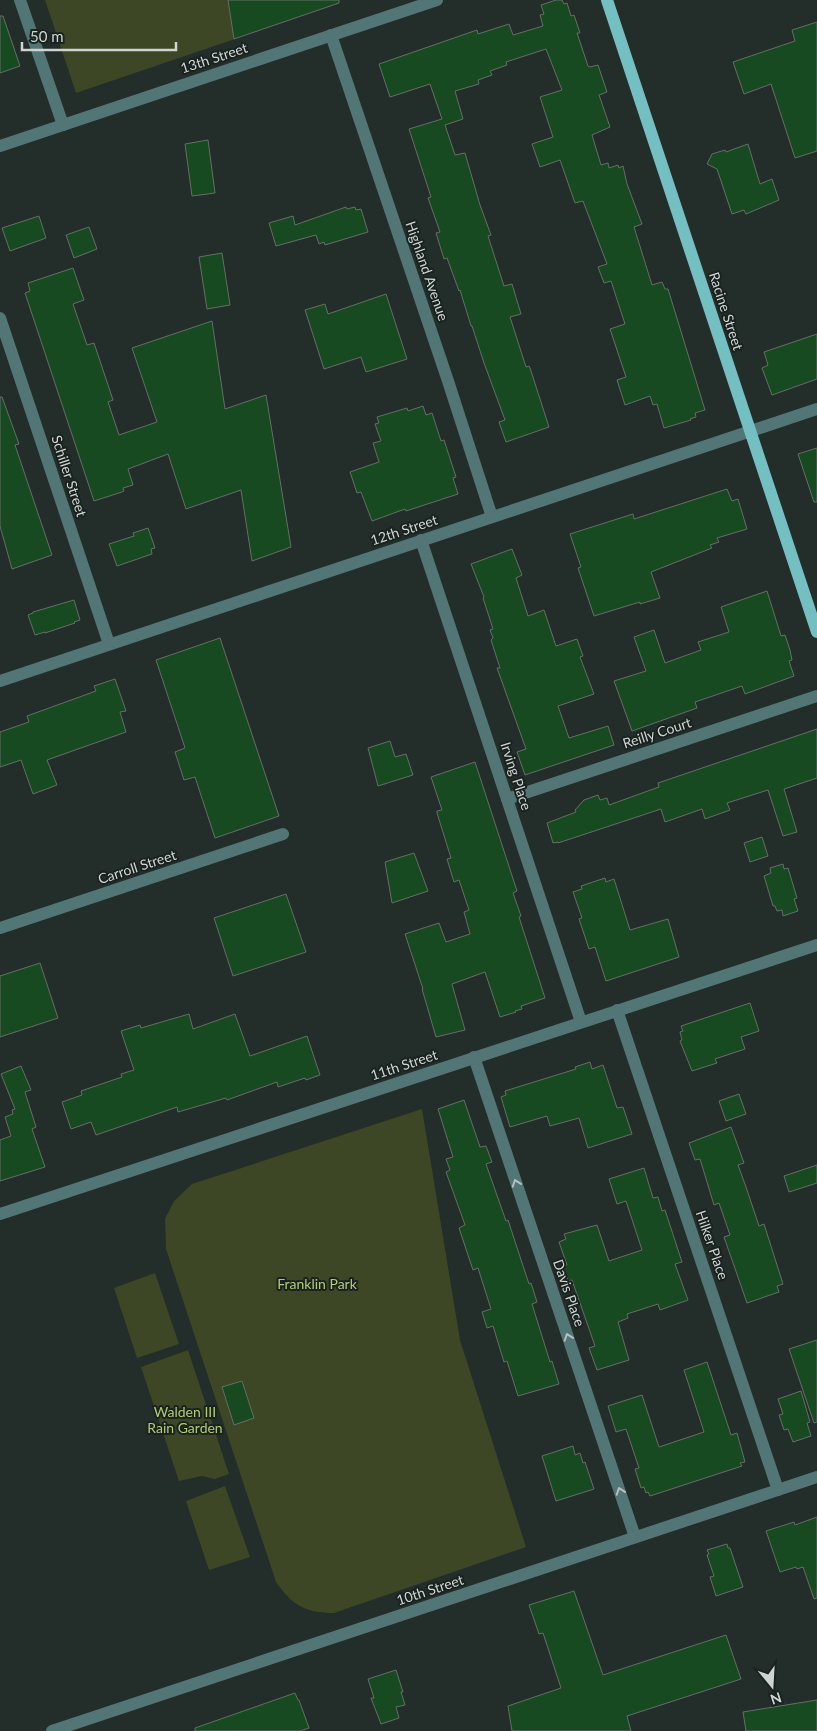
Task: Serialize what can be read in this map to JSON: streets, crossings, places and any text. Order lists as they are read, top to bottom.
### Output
{
  "streets": {
    "main road": ["Racine Street"],
    "street": [
      "13th Street",
      "Highland Avenue",
      "Schiller Street",
      "12th Street",
      "Reilly Court",
      "Irving Place",
      "Carroll Street",
      "11th Street",
      "Hilker Place",
      "Davis Place",
      "10th Street"
    ]
  },
  "crossings": [
    ["13th Street", "Highland Avenue"],
    ["Highland Avenue", "12th Street"],
    ["Racine Street", "12th Street"],
    ["Schiller Street", "12th Street"],
    ["12th Street", "Irving Place"],
    ["Reilly Court", "Irving Place"],
    ["Irving Place", "11th Street"],
    ["11th Street", "Hilker Place"],
    ["11th Street", "Davis Place"],
    ["Hilker Place", "10th Street"],
    ["Davis Place", "10th Street"]
  ],
  "one_way": ["Davis Place"],
  "parks": ["Franklin Park", "Walden III Rain Garden"],
  "scale_bar": "50 m",
  "north": "bottom"
}
